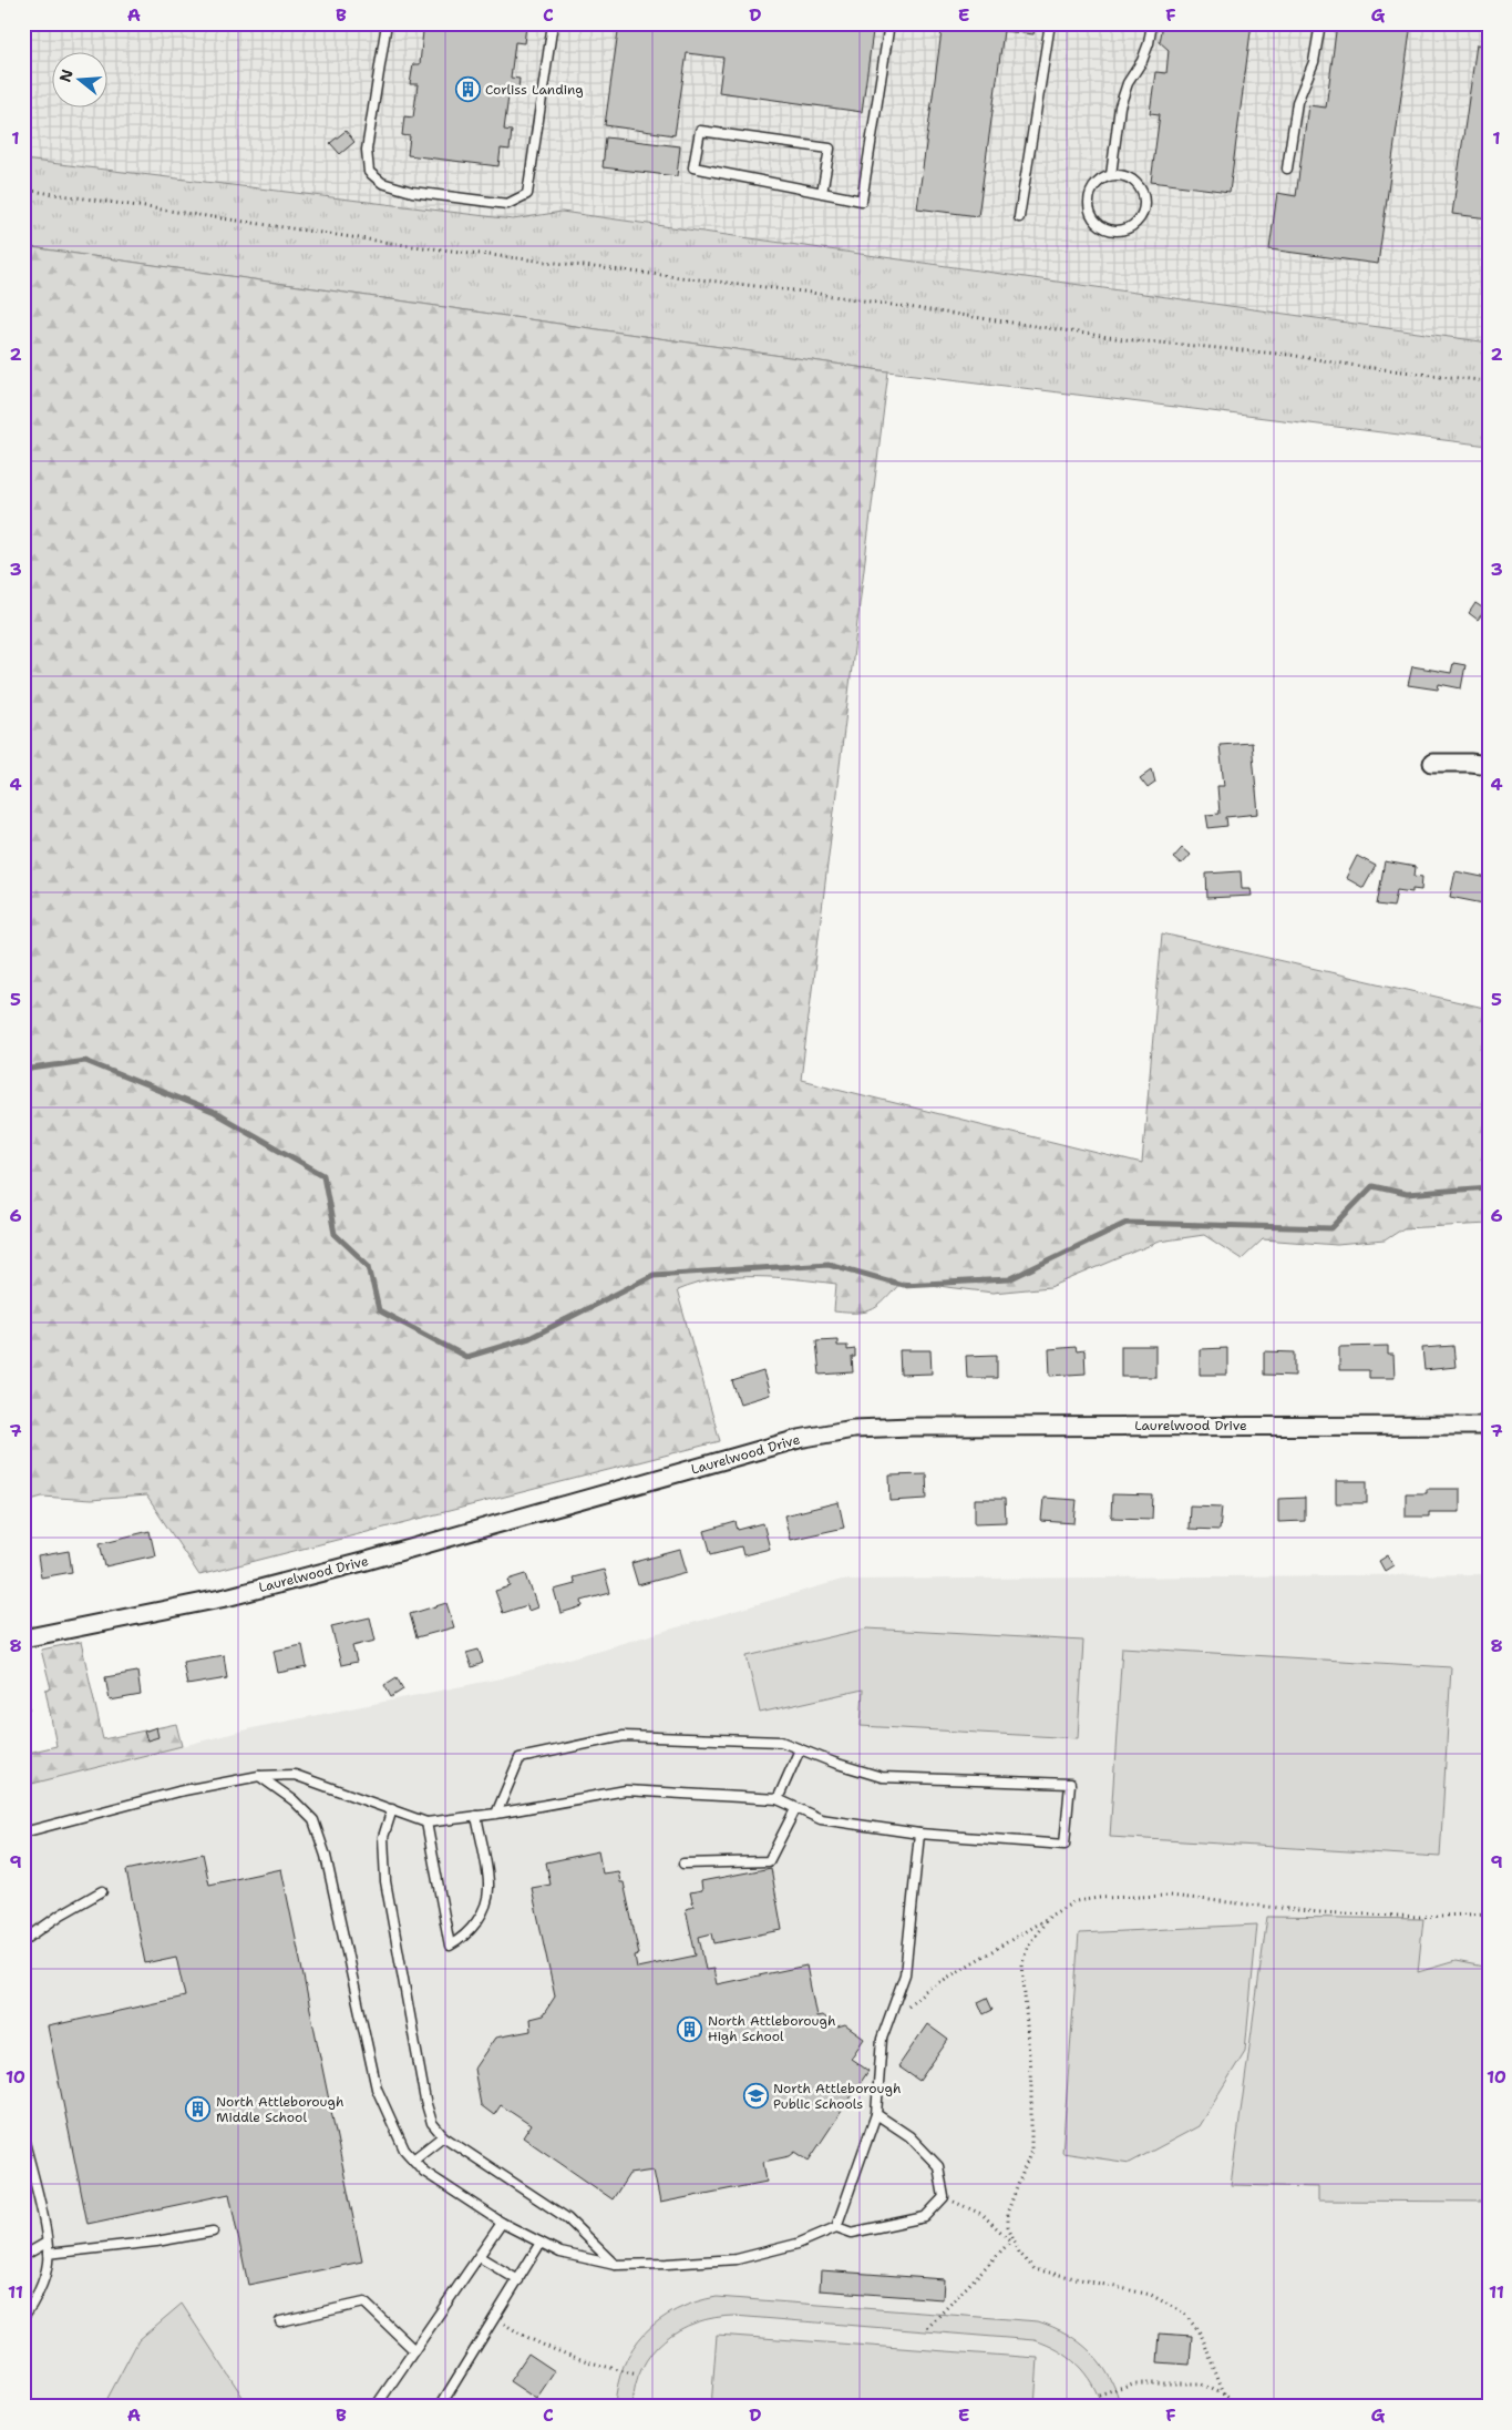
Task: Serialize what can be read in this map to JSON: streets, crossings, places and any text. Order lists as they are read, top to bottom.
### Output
{
  "streets": {
    "street": ["Laurelwood Drive"]
  },
  "places": {
    "building": ["Corliss Landing", "North Attleborough High School", "North Attleborough Middle School"],
    "school or university": ["North Attleborough Public Schools"]
  },
  "north": "left",
  "grid": {
    "columns": [
      "A",
      "B",
      "C",
      "D",
      "E",
      "F",
      "G"
    ],
    "rows": [
      "1",
      "2",
      "3",
      "4",
      "5",
      "6",
      "7",
      "8",
      "9",
      "10",
      "11"
    ]
  }
}
